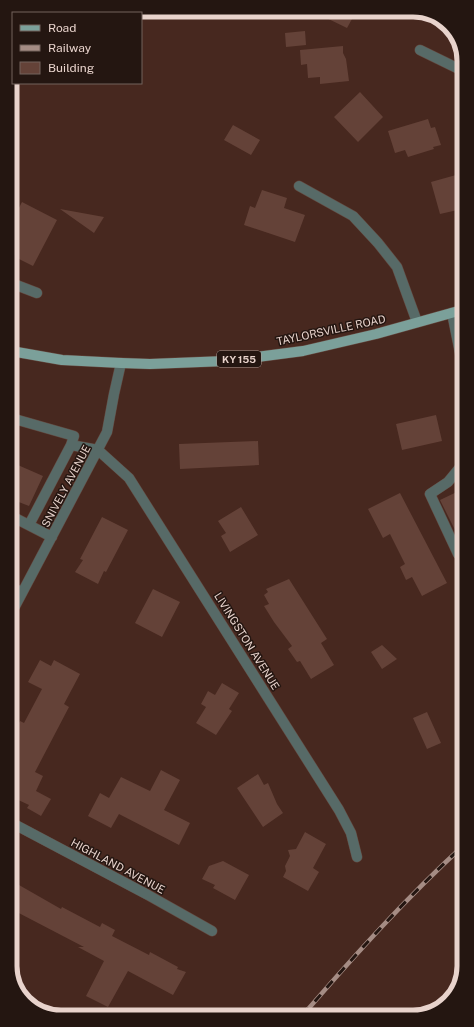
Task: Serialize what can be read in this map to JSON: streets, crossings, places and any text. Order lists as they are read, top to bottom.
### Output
{
  "streets": {
    "main road": ["TAYLORSVILLE ROAD", "KY 155"],
    "street": ["SNIVELY AVENUE", "LIVINGSTON AVENUE", "HIGHLAND AVENUE"]
  },
  "crossings": [
    ["TAYLORSVILLE ROAD", "SNIVELY AVENUE"],
    ["SNIVELY AVENUE", "LIVINGSTON AVENUE"]
  ],
  "legend": ["Road", "Railway", "Building"]
}
